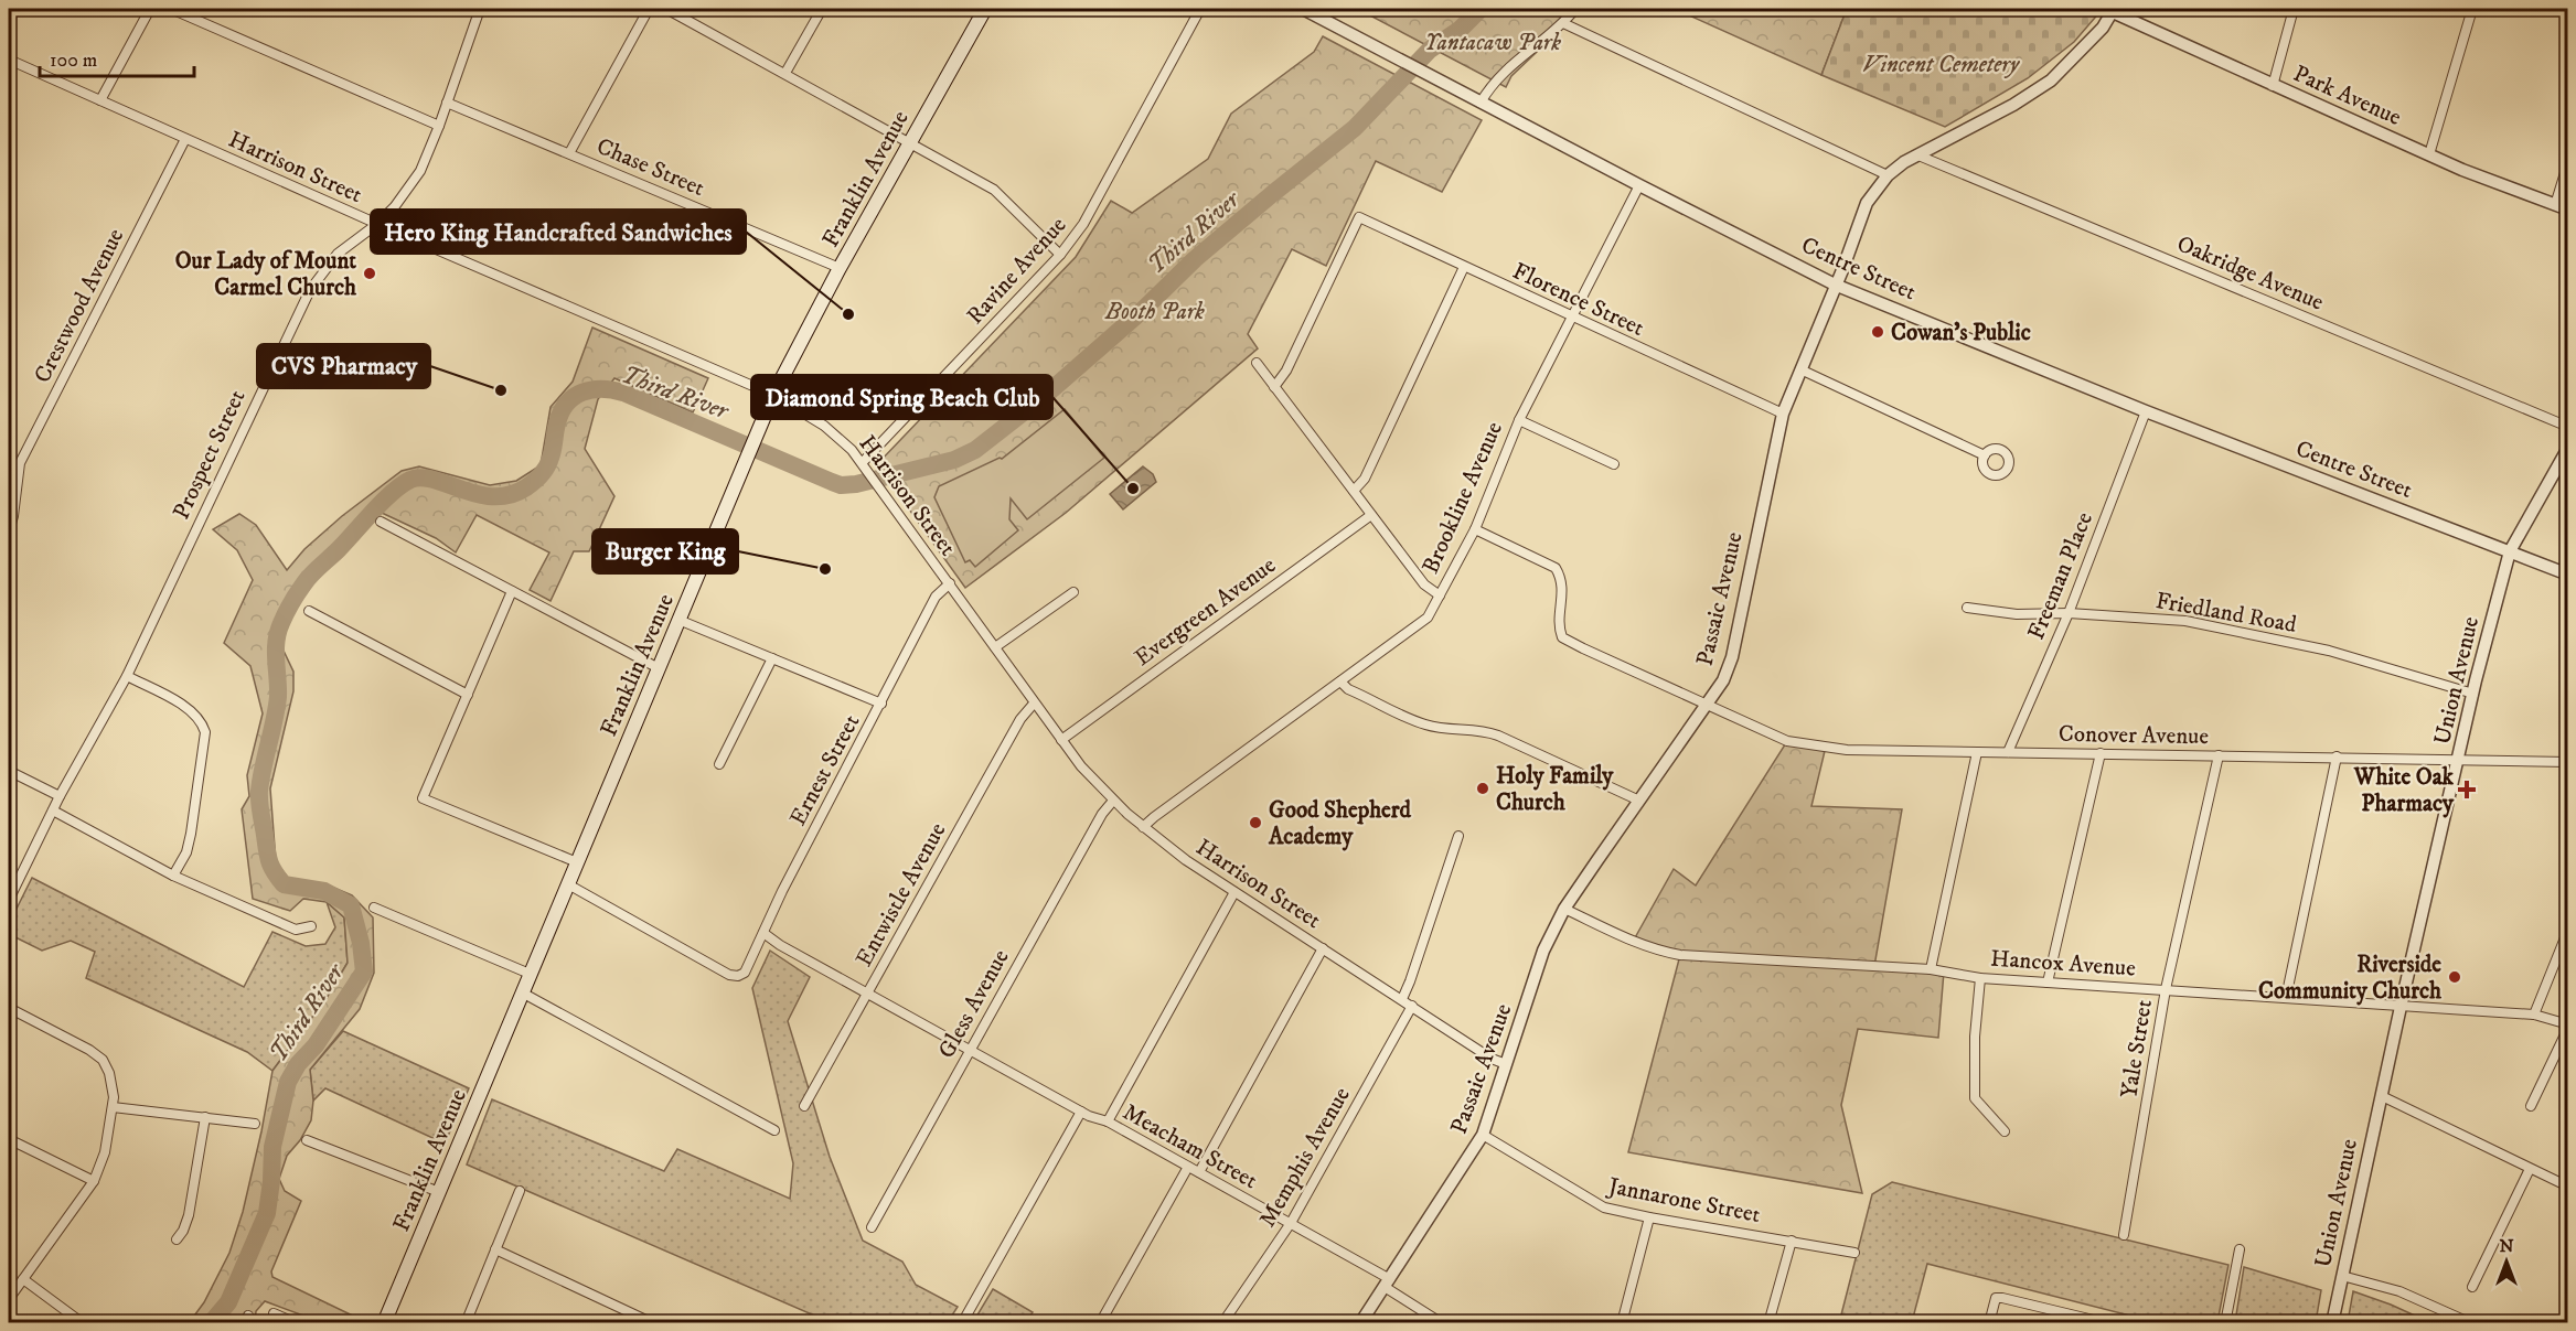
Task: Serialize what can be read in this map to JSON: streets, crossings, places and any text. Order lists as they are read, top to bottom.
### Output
{
  "streets": {
    "main road": ["Franklin Avenue"],
    "street": [
      "Park Avenue",
      "Harrison Street",
      "Chase Street",
      "Centre Street",
      "Ravine Avenue",
      "Oakridge Avenue",
      "Florence Street",
      "Crestwood Avenue",
      "Prospect Street",
      "Brookline Avenue",
      "Freeman Place",
      "Passaic Avenue",
      "Evergreen Avenue",
      "Friedland Road",
      "Union Avenue",
      "Conover Avenue",
      "Ernest Street",
      "Entwistle Avenue",
      "Hancox Avenue",
      "Gless Avenue",
      "Yale Street",
      "Meacham Street",
      "Memphis Avenue",
      "Jannarone Street"
    ]
  },
  "crossings": [
    ["Park Avenue", "Passaic Avenue"],
    ["Harrison Street", "Franklin Avenue"],
    ["Harrison Street", "Ravine Avenue"],
    ["Harrison Street", "Crestwood Avenue"],
    ["Harrison Street", "Prospect Street"],
    ["Harrison Street", "Brookline Avenue"],
    ["Harrison Street", "Passaic Avenue"],
    ["Harrison Street", "Evergreen Avenue"],
    ["Harrison Street", "Ernest Street"],
    ["Harrison Street", "Entwistle Avenue"],
    ["Harrison Street", "Gless Avenue"],
    ["Harrison Street", "Memphis Avenue"],
    ["Chase Street", "Franklin Avenue"],
    ["Chase Street", "Prospect Street"],
    ["Franklin Avenue", "Ernest Street"],
    ["Centre Street", "Brookline Avenue"],
    ["Centre Street", "Freeman Place"],
    ["Centre Street", "Passaic Avenue"],
    ["Centre Street", "Union Avenue"],
    ["Oakridge Avenue", "Passaic Avenue"],
    ["Florence Street", "Brookline Avenue"],
    ["Florence Street", "Passaic Avenue"],
    ["Brookline Avenue", "Conover Avenue"],
    ["Freeman Place", "Friedland Road"],
    ["Freeman Place", "Conover Avenue"],
    ["Passaic Avenue", "Conover Avenue"],
    ["Passaic Avenue", "Hancox Avenue"],
    ["Passaic Avenue", "Meacham Street"],
    ["Passaic Avenue", "Jannarone Street"],
    ["Friedland Road", "Union Avenue"],
    ["Union Avenue", "Conover Avenue"],
    ["Union Avenue", "Hancox Avenue"],
    ["Conover Avenue", "Yale Street"],
    ["Ernest Street", "Meacham Street"],
    ["Entwistle Avenue", "Meacham Street"],
    ["Hancox Avenue", "Yale Street"],
    ["Gless Avenue", "Meacham Street"],
    ["Meacham Street", "Memphis Avenue"]
  ],
  "water": ["Third River"],
  "parks": ["Yantacaw Park", "Vincent Cemetery", "Booth Park"],
  "places": {
    "other": [
      "Our Lady of Mount Carmel Church",
      "Hero King Handcrafted Sandwiches",
      "Cowan's Public",
      "CVS Pharmacy",
      "Diamond Spring Beach Club",
      "Burger King",
      "Holy Family Church",
      "Good Shepherd Academy",
      "Riverside Community Church"
    ],
    "health": ["White Oak Pharmacy"]
  },
  "scale_bar": "100 m",
  "north": "top"
}
